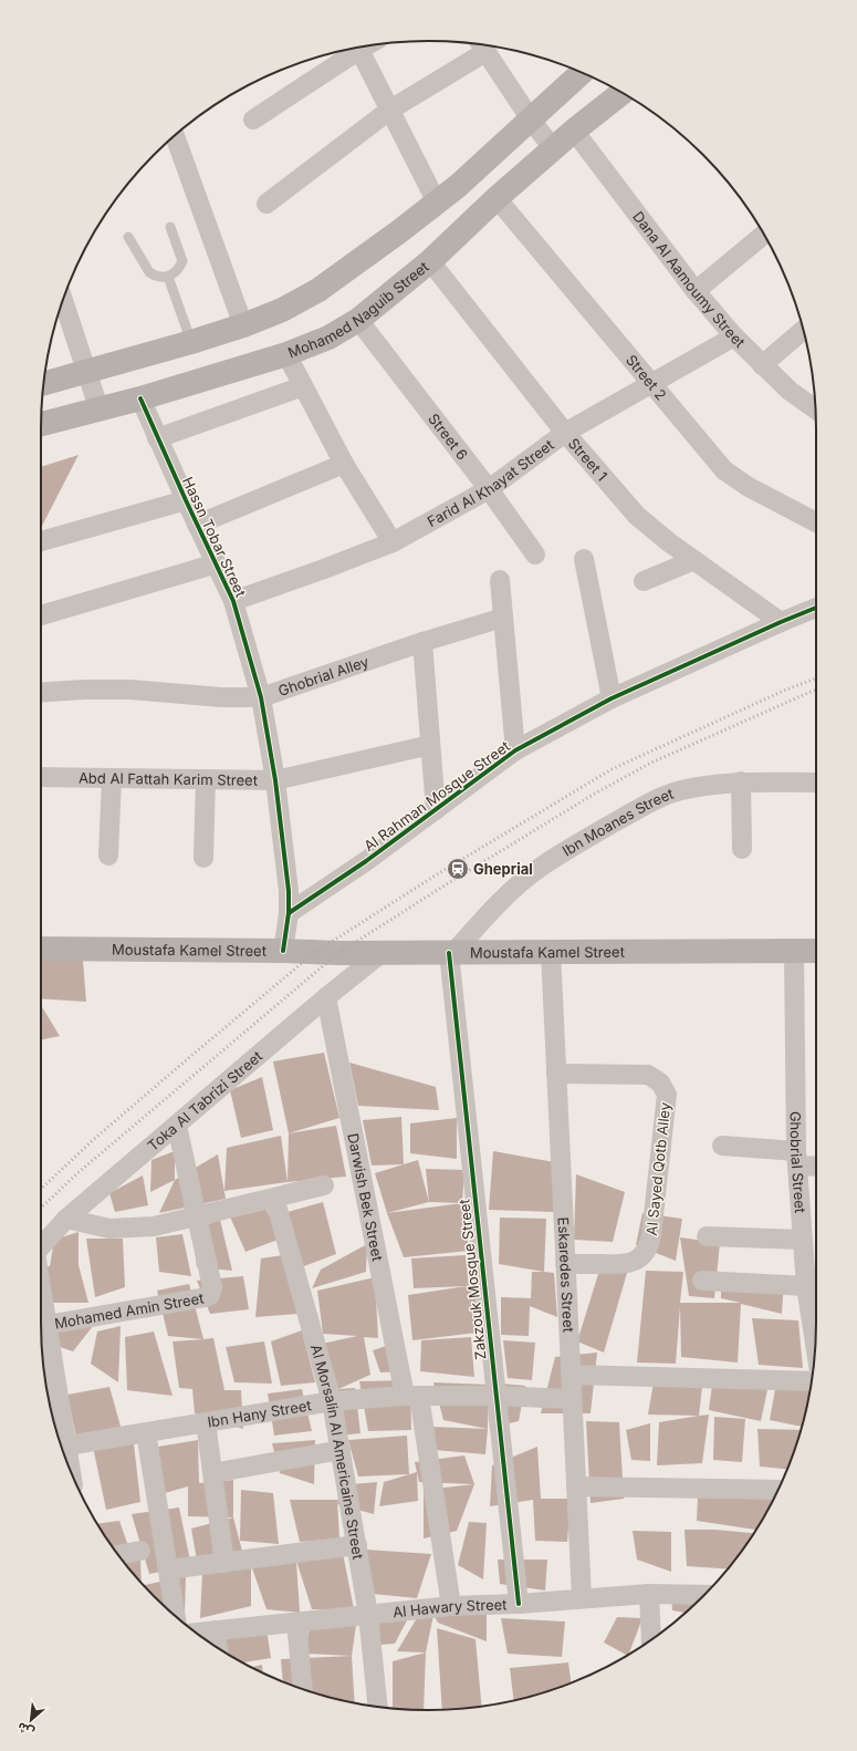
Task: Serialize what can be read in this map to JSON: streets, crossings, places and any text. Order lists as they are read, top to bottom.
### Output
{
  "streets": {
    "main road": ["Mohamed Naguib Street", "Moustafa Kamel Street"],
    "street": [
      "Dana Al Aamoumy Street",
      "Street 2",
      "Street 6",
      "Street 1",
      "Farid Al Khayat Street",
      "Hassn Tobar Street",
      "Ghobrial Alley",
      "Abd Al Fattah Karim Street",
      "Al Rahman Mosque Street",
      "Ibn Moanes Street",
      "Toka Al Tabrizi Street",
      "Ghobrial Street",
      "Al Sayed Qotb Alley",
      "Darwish Bek Street",
      "Eskaredes Street",
      "Zakzouk Mosque Street",
      "Mohamed Amin Street",
      "Ibn Hany Street",
      "Al Morsalin Al Americaine Street",
      "Al Hawary Street"
    ]
  },
  "crossings": [
    ["Dana Al Aamoumy Street", "Mohamed Naguib Street"],
    ["Dana Al Aamoumy Street", "Farid Al Khayat Street"],
    ["Mohamed Naguib Street", "Street 2"],
    ["Mohamed Naguib Street", "Street 6"],
    ["Mohamed Naguib Street", "Street 1"],
    ["Mohamed Naguib Street", "Hassn Tobar Street"],
    ["Street 2", "Farid Al Khayat Street"],
    ["Street 6", "Farid Al Khayat Street"],
    ["Street 1", "Farid Al Khayat Street"],
    ["Street 1", "Al Rahman Mosque Street"],
    ["Farid Al Khayat Street", "Hassn Tobar Street"],
    ["Hassn Tobar Street", "Ghobrial Alley"],
    ["Hassn Tobar Street", "Abd Al Fattah Karim Street"],
    ["Hassn Tobar Street", "Al Rahman Mosque Street"],
    ["Hassn Tobar Street", "Moustafa Kamel Street"],
    ["Ibn Moanes Street", "Moustafa Kamel Street"],
    ["Ibn Moanes Street", "Zakzouk Mosque Street"],
    ["Moustafa Kamel Street", "Toka Al Tabrizi Street"],
    ["Moustafa Kamel Street", "Ghobrial Street"],
    ["Moustafa Kamel Street", "Eskaredes Street"],
    ["Moustafa Kamel Street", "Zakzouk Mosque Street"],
    ["Toka Al Tabrizi Street", "Darwish Bek Street"],
    ["Toka Al Tabrizi Street", "Mohamed Amin Street"],
    ["Al Sayed Qotb Alley", "Eskaredes Street"],
    ["Darwish Bek Street", "Ibn Hany Street"],
    ["Darwish Bek Street", "Al Hawary Street"],
    ["Eskaredes Street", "Ibn Hany Street"],
    ["Eskaredes Street", "Al Hawary Street"],
    ["Zakzouk Mosque Street", "Ibn Hany Street"],
    ["Zakzouk Mosque Street", "Al Hawary Street"],
    ["Ibn Hany Street", "Al Morsalin Al Americaine Street"],
    ["Al Morsalin Al Americaine Street", "Al Hawary Street"]
  ],
  "places": {
    "station": ["Gheprial"]
  },
  "north": "bottom left"
}
